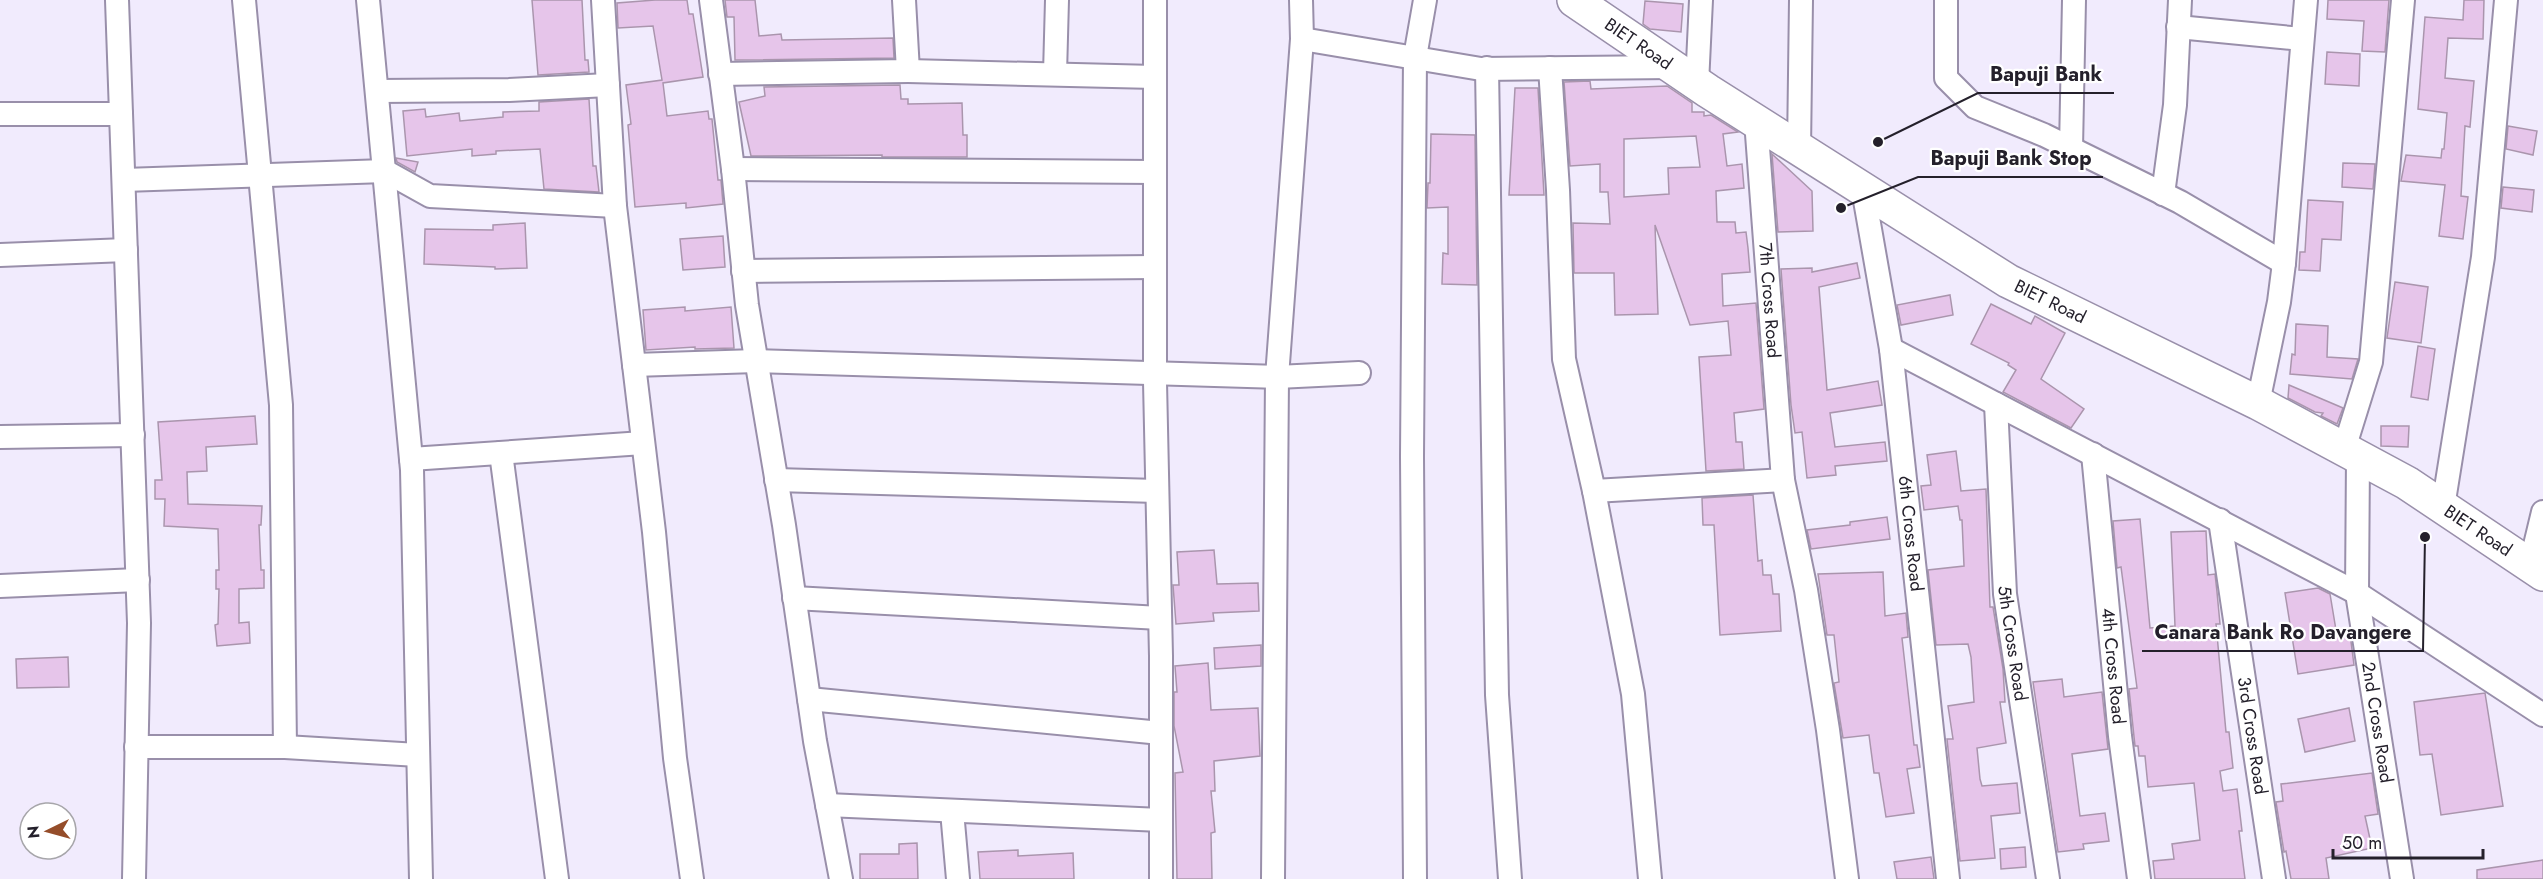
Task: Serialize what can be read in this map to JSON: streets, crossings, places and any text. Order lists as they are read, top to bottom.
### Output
{
  "streets": {
    "street": [
      "BIET Road",
      "7th Cross Road",
      "6th Cross Road",
      "5th Cross Road",
      "4th Cross Road",
      "2nd Cross Road",
      "3rd Cross Road"
    ]
  },
  "crossings": [
    ["BIET Road", "7th Cross Road"],
    ["BIET Road", "6th Cross Road"],
    ["BIET Road", "2nd Cross Road"]
  ],
  "places": ["Bapuji Bank", "Bapuji Bank Stop", "Canara Bank Ro Davangere"],
  "scale_bar": "50 m",
  "north": "left"
}
